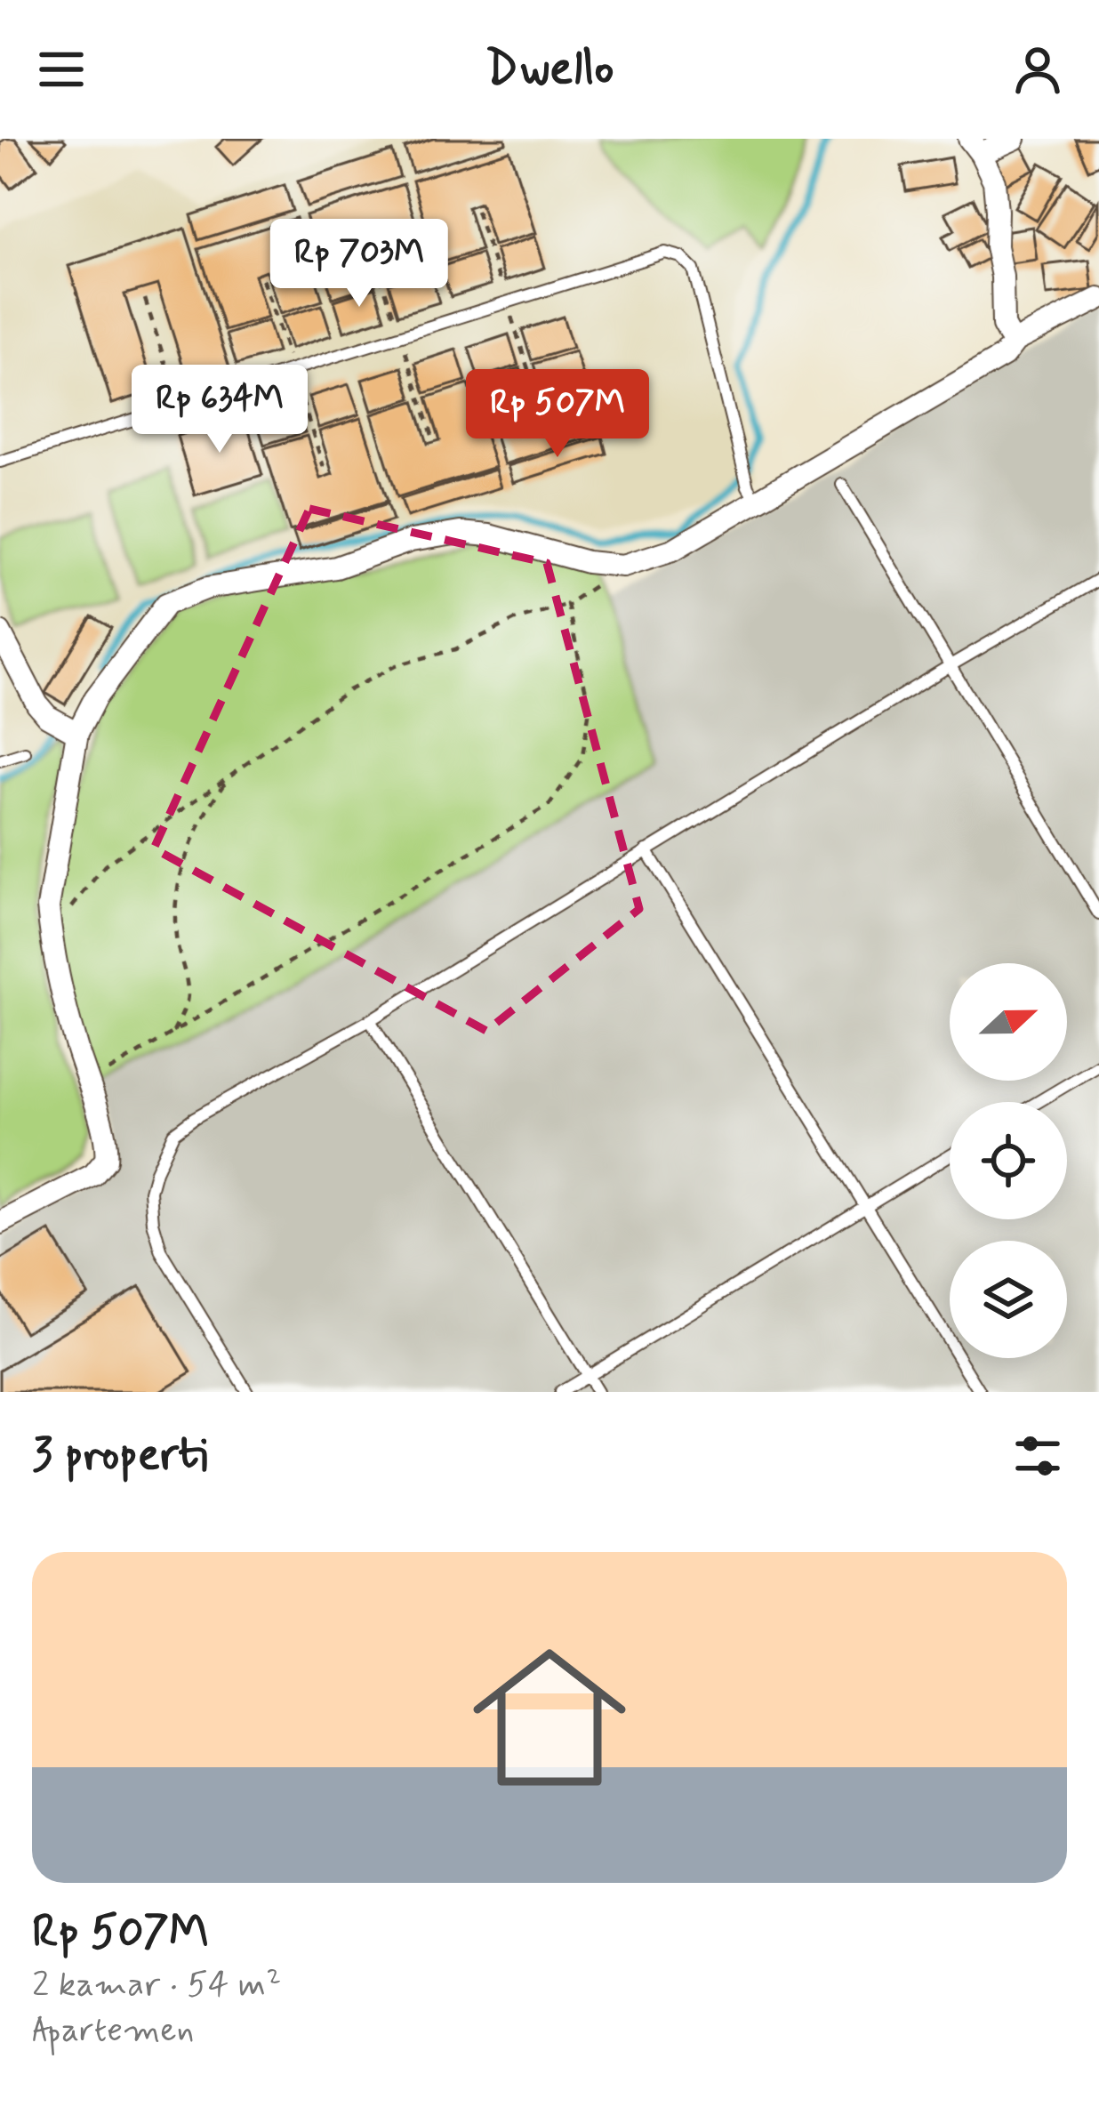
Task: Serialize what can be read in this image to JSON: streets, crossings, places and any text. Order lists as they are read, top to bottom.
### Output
{
  "north": "right",
  "page": {
    "header": "Dwello",
    "price": ["Rp 703M", "Rp 634M", "Rp 507M"],
    "heading": "3 properti",
    "list": [
      {
        "name": "Rp 507M",
        "note": "2 kamar · 54 m² · Apartemen"
      }
    ]
  }
}
